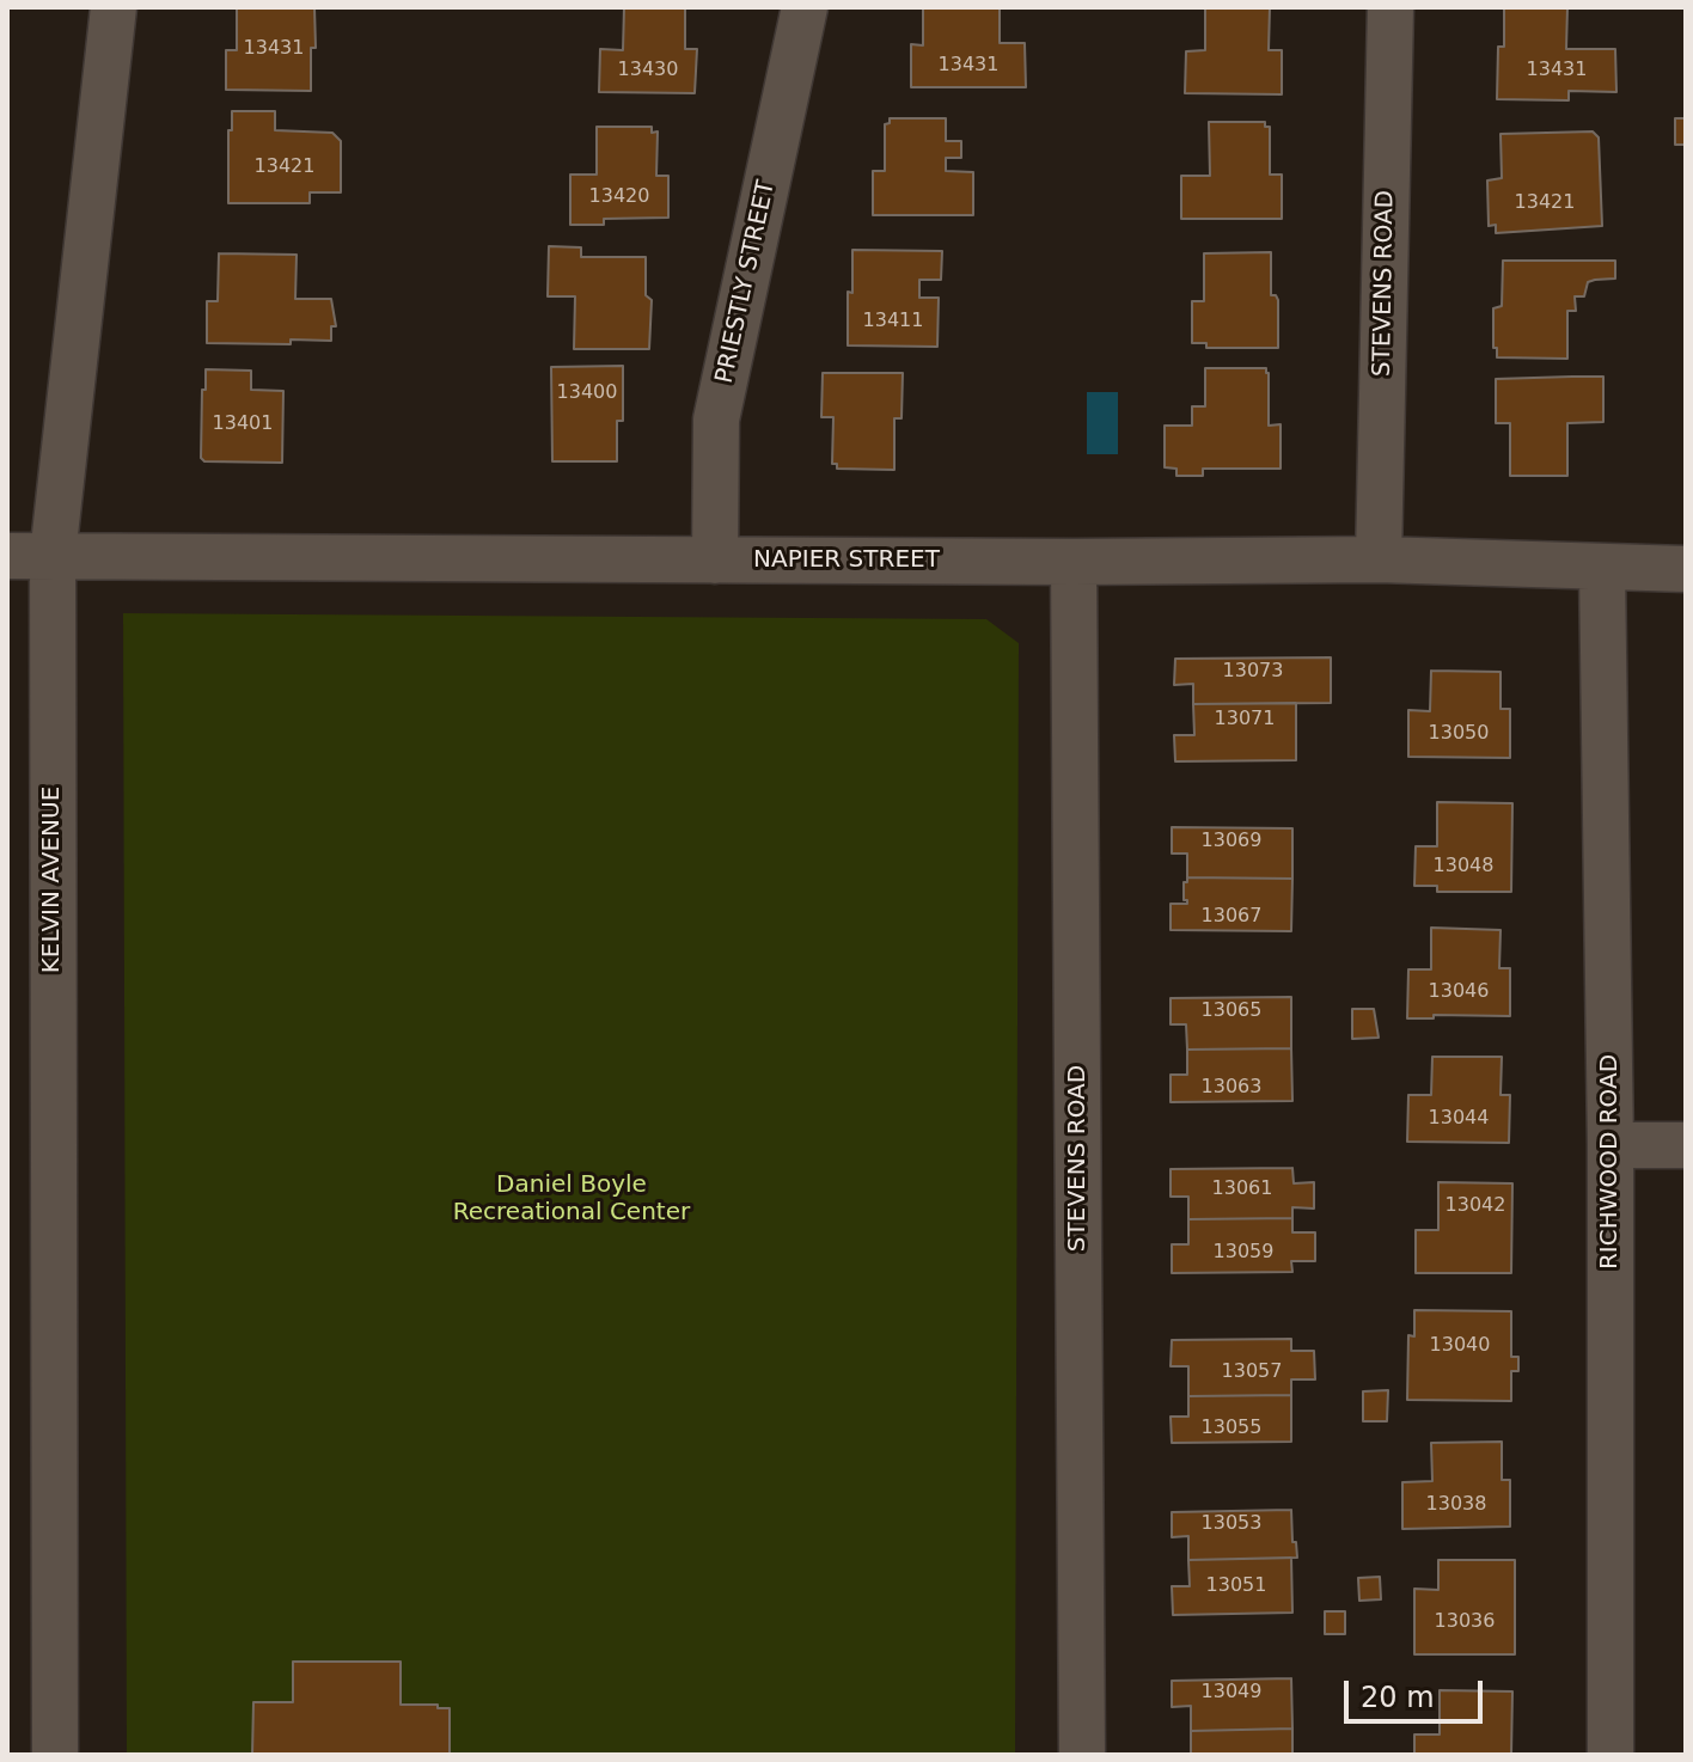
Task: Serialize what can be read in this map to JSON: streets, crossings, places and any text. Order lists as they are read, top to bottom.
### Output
{
  "streets": {
    "street": [
      "PRIESTLY STREET",
      "STEVENS ROAD",
      "NAPIER STREET",
      "KELVIN AVENUE",
      "RICHWOOD ROAD"
    ]
  },
  "crossings": [
    ["PRIESTLY STREET", "NAPIER STREET"],
    ["STEVENS ROAD", "NAPIER STREET"],
    ["NAPIER STREET", "KELVIN AVENUE"],
    ["NAPIER STREET", "RICHWOOD ROAD"]
  ],
  "parks": ["Daniel Boyle Recreational Center"],
  "house_numbers": [
    "13431",
    "13431",
    "13430",
    "13431",
    "13421",
    "13420",
    "13421",
    "13411",
    "13400",
    "13401",
    "13073",
    "13071",
    "13050",
    "13069",
    "13048",
    "13067",
    "13046",
    "13065",
    "13063",
    "13044",
    "13061",
    "13042",
    "13059",
    "13040",
    "13057",
    "13055",
    "13038",
    "13053",
    "13051",
    "13036",
    "13049"
  ],
  "scale_bar": "20 m"
}
